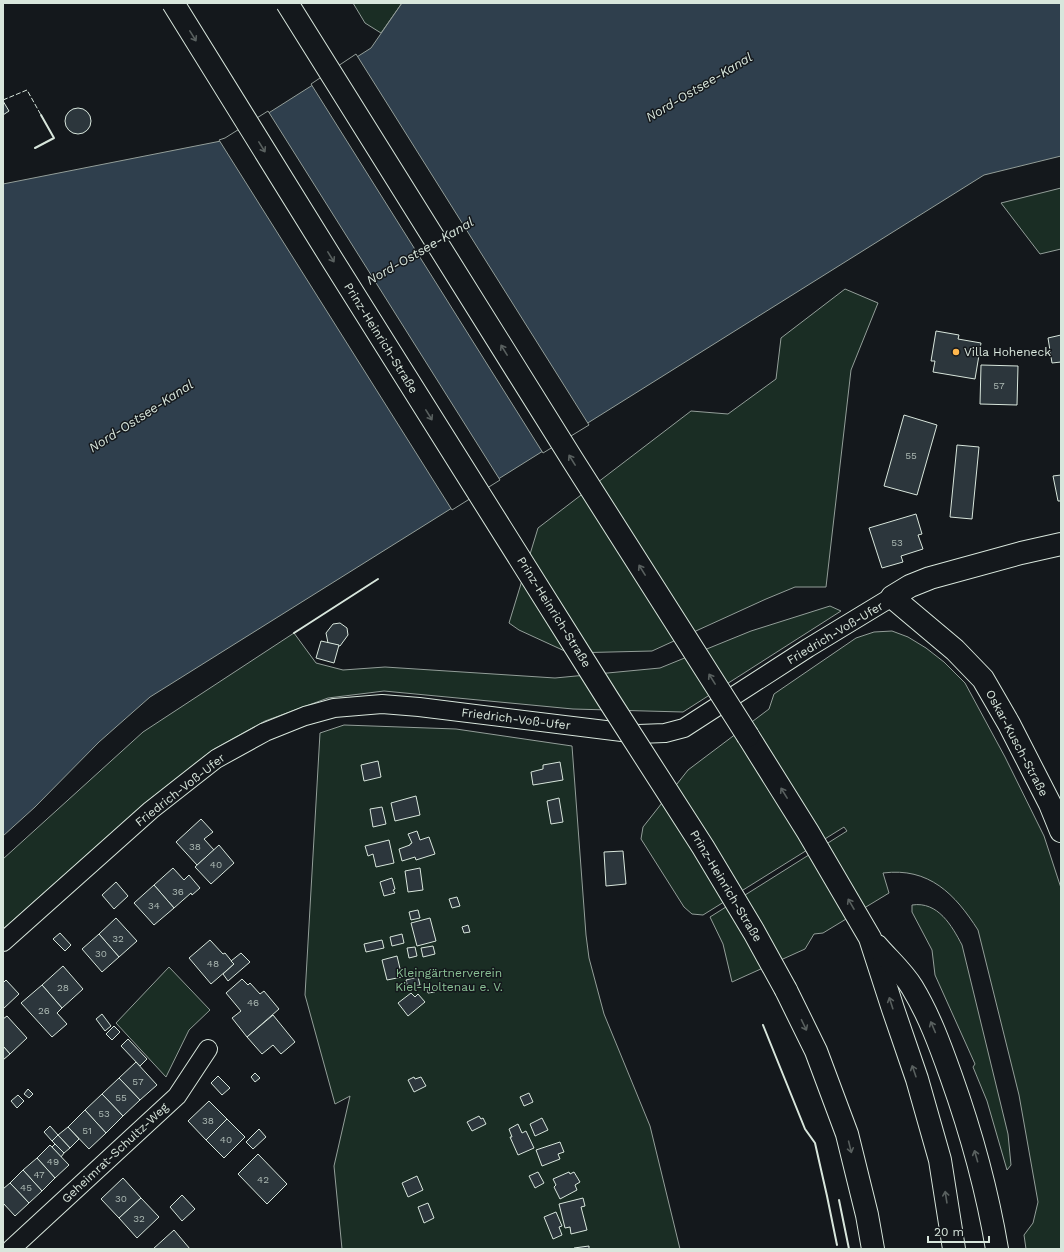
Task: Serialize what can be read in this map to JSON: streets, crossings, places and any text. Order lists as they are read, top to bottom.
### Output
{
  "streets": {
    "main road": ["Prinz-Heinrich-Straße", "Friedrich-Voß-Ufer", "Oskar-Kusch-Straße"],
    "street": ["Geheimrat-Schultz-Weg"]
  },
  "crossings": [
    ["Friedrich-Voß-Ufer", "Oskar-Kusch-Straße"]
  ],
  "water": ["Nord-Ostsee-Kanal"],
  "parks": ["Kleingärtnerverein Kiel-Holtenau e. V."],
  "places": ["Villa Hoheneck"],
  "house_numbers": [
    "57",
    "55",
    "53",
    "38",
    "40",
    "36",
    "34",
    "32",
    "30",
    "48",
    "28",
    "46",
    "26",
    "57",
    "55",
    "53",
    "38",
    "51",
    "40",
    "49",
    "47",
    "42",
    "45",
    "30",
    "32"
  ],
  "scale_bar": "20 m"
}
